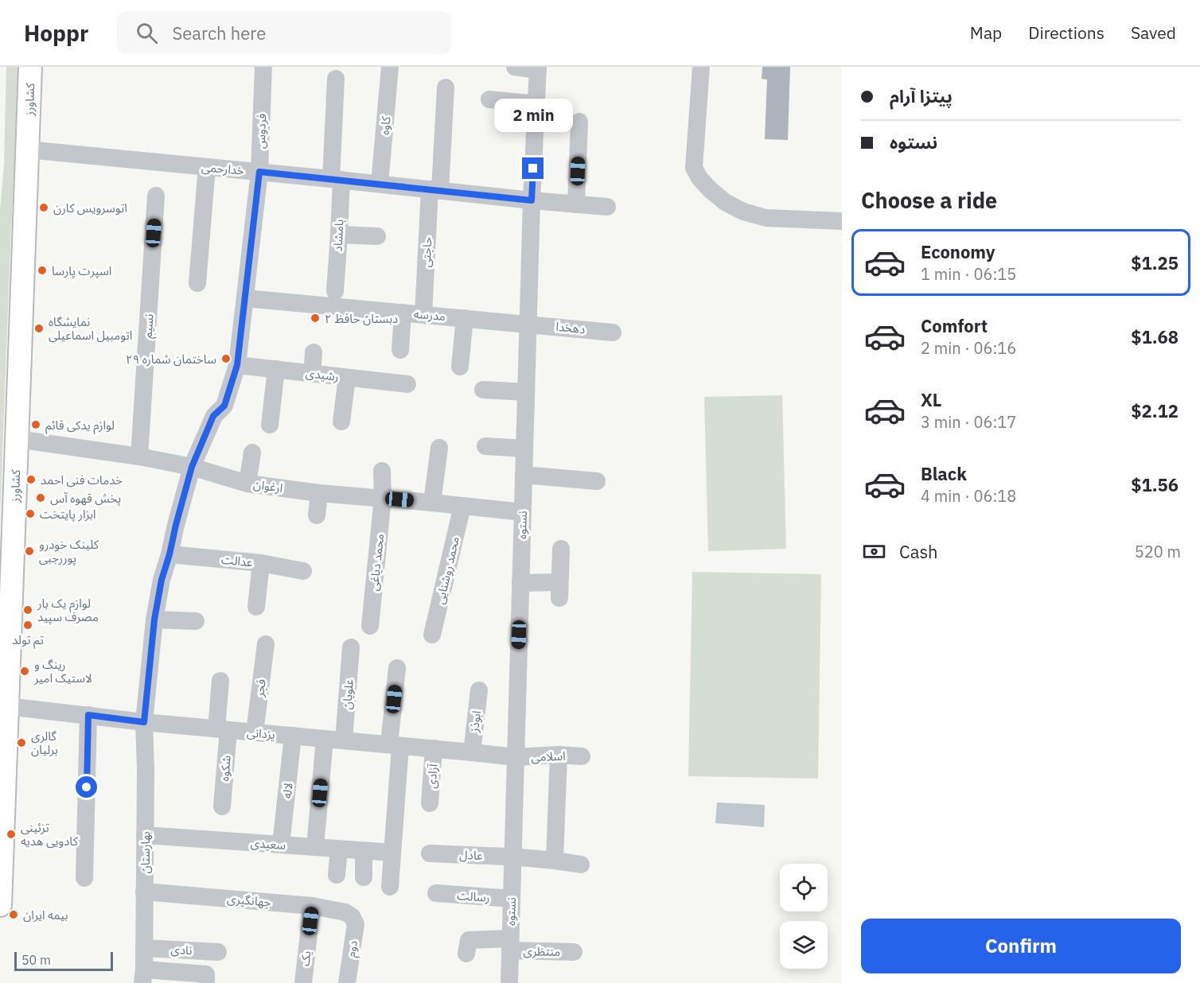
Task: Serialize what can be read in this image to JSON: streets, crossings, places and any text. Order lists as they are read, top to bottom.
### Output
{
  "streets": {
    "main road": ["کشاورز"],
    "street": [
      "کاوه",
      "فردوس",
      "خدارحمی",
      "بامشاد",
      "حاجتی",
      "مدرسه",
      "نسیم",
      "دهخدا",
      "رشیدی",
      "ارغوان",
      "نستوه",
      "عدالت",
      "محمد دیاغی",
      "محمد روشنایی",
      "فجر",
      "علویان",
      "ابوذز",
      "یزدانی",
      "اسلامی",
      "شکوه",
      "آزادی",
      "لاله",
      "سعیدی",
      "بهارستان",
      "عادل",
      "رسالت",
      "جهانگیری",
      "دوم",
      "نادی",
      "منتظری",
      "یک"
    ]
  },
  "crossings": [
    ["کشاورز", "خدارحمی"],
    ["کشاورز", "ارغوان"],
    ["کشاورز", "یزدانی"],
    ["کاوه", "خدارحمی"],
    ["فردوس", "خدارحمی"],
    ["فردوس", "مدرسه"],
    ["فردوس", "رشیدی"],
    ["فردوس", "ارغوان"],
    ["فردوس", "عدالت"],
    ["فردوس", "یزدانی"],
    ["فردوس", "بهارستان"],
    ["خدارحمی", "بامشاد"],
    ["خدارحمی", "حاجتی"],
    ["خدارحمی", "نستوه"],
    ["حاجتی", "مدرسه"],
    ["مدرسه", "دهخدا"],
    ["مدرسه", "نستوه"],
    ["نسیم", "ارغوان"],
    ["دهخدا", "نستوه"],
    ["ارغوان", "نستوه"],
    ["ارغوان", "محمد دیاغی"],
    ["ارغوان", "محمد روشنایی"],
    ["نستوه", "یزدانی"],
    ["نستوه", "اسلامی"],
    ["نستوه", "عادل"],
    ["نستوه", "رسالت"],
    ["نستوه", "منتظری"],
    ["فجر", "یزدانی"],
    ["علویان", "یزدانی"],
    ["ابوذز", "یزدانی"],
    ["یزدانی", "اسلامی"],
    ["یزدانی", "شکوه"],
    ["یزدانی", "آزادی"],
    ["یزدانی", "لاله"],
    ["یزدانی", "بهارستان"],
    ["لاله", "سعیدی"],
    ["سعیدی", "بهارستان"],
    ["بهارستان", "جهانگیری"],
    ["بهارستان", "نادی"],
    ["جهانگیری", "دوم"],
    ["جهانگیری", "یک"]
  ],
  "places": [
    "اتوسرویس کارن",
    "اسپرت پارسا",
    "دبستان حافظ ۲",
    "نمایشگاه اتومبیل اسماعیلی",
    "ساختمان شماره ۲۹",
    "لوازم یدکی قائم",
    "خدمات فنی احمد",
    "پخش قهوه آس",
    "ابزار پایتخت",
    "کلینک خودرو پوررجبی",
    "لوازم یک بار مصرف سپید",
    "تم تولد",
    "رینگ و لاستیک امیر",
    "گالری برلیان",
    "تزئینی کادویی هدیه",
    "بیمه ایران"
  ],
  "scale_bar": "50 m",
  "page": {
    "header": "Hoppr",
    "search": "Search here",
    "nav": ["Map", "Directions", "Saved"],
    "banner": ["پیتزا آرام", "نستوه"],
    "bubble": "2 min",
    "heading": "Choose a ride",
    "list": [
      {
        "name": "Economy",
        "note": "1 min · 06:15",
        "value": "$1.25"
      },
      {
        "name": "Comfort",
        "note": "2 min · 06:16",
        "value": "$1.68"
      },
      {
        "name": "XL",
        "note": "3 min · 06:17",
        "value": "$2.12"
      },
      {
        "name": "Black",
        "note": "4 min · 06:18",
        "value": "$1.56"
      }
    ],
    "pay": ["Cash", "520 m"],
    "buttons": "Confirm",
    "scale": "50 m"
  }
}
